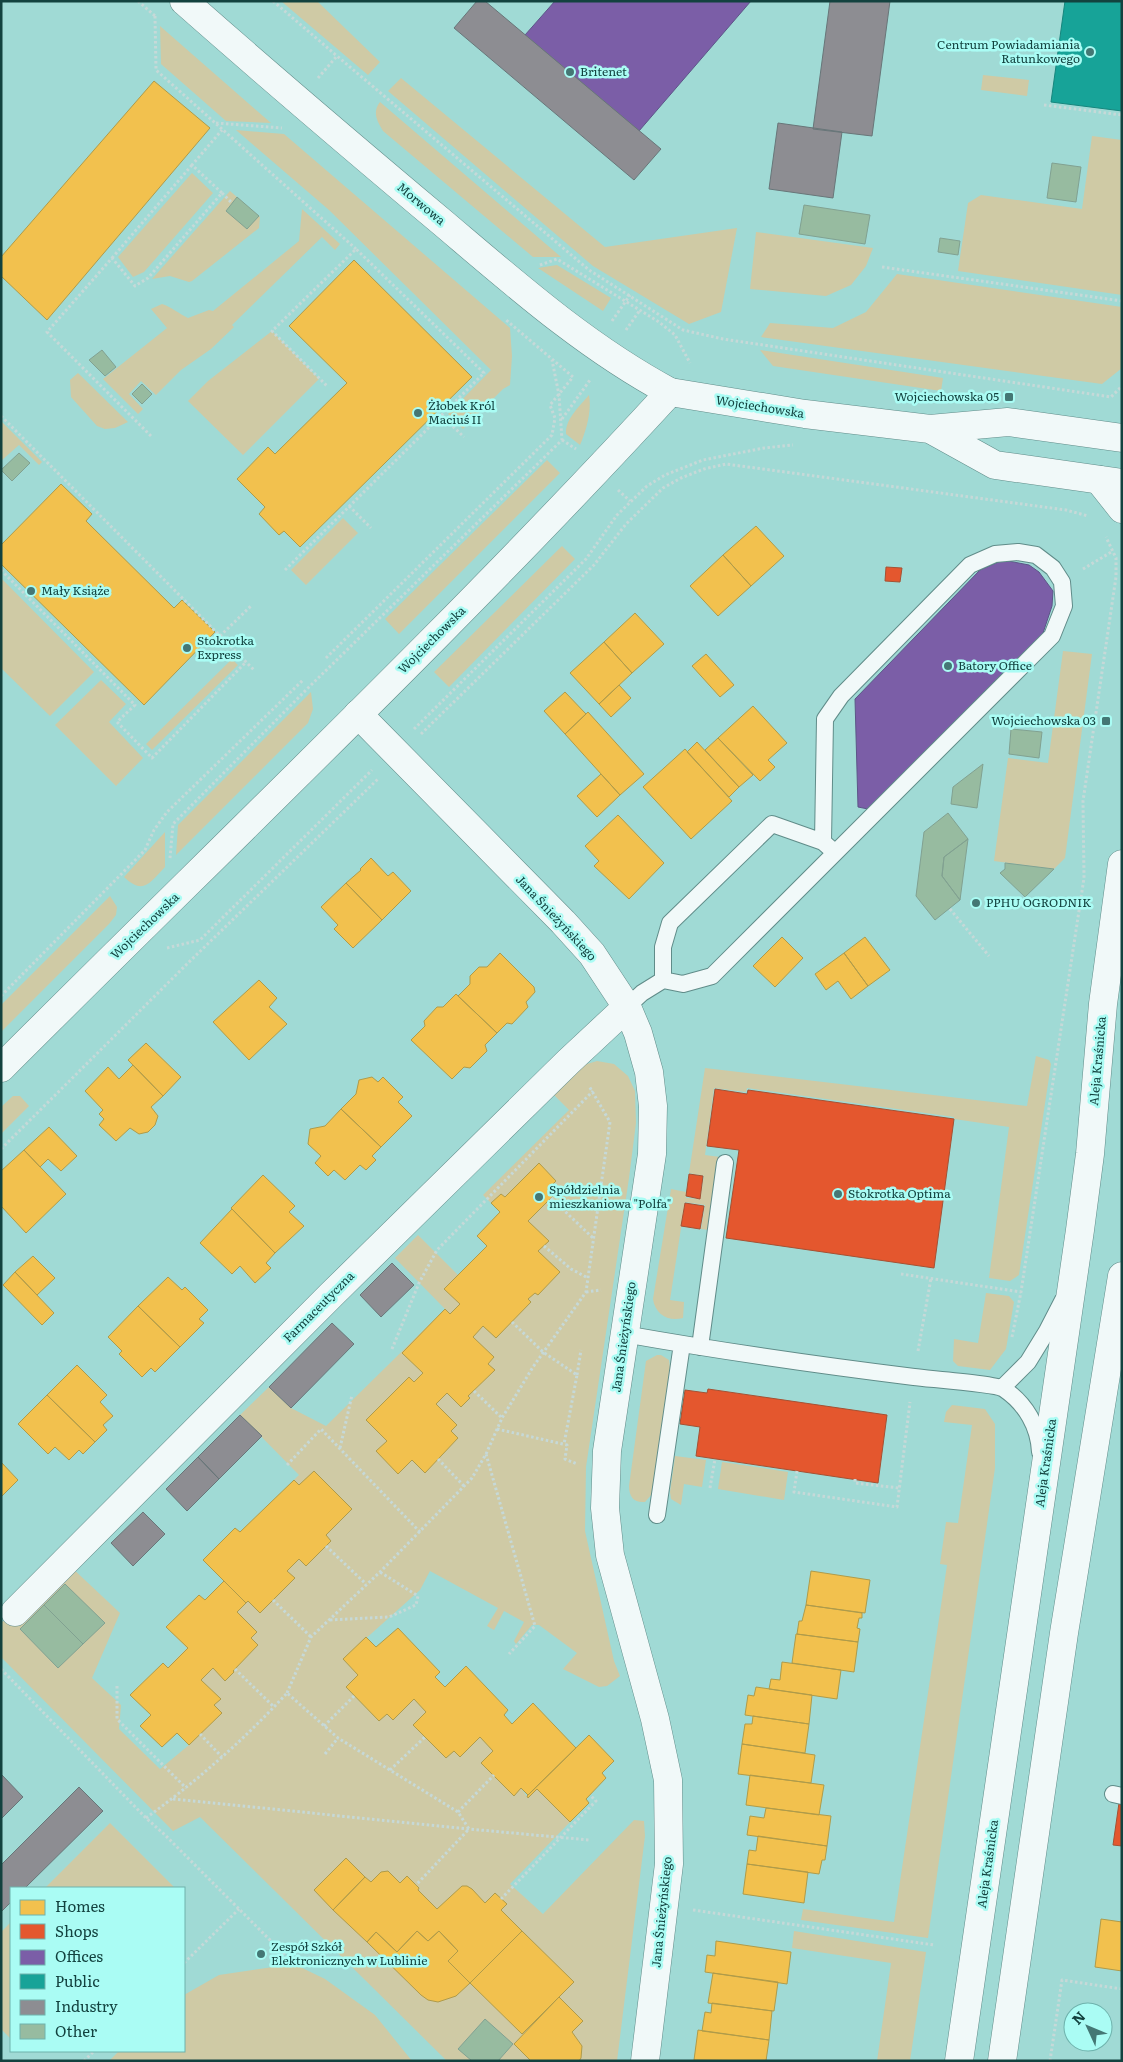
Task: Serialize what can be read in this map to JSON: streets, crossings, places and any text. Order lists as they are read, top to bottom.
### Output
{
  "streets": {
    "street": [
      "Morwowa",
      "Wojciechowska",
      "Jana Śnieżyńskiego",
      "Aleja Kraśnicka",
      "Farmaceutyczna"
    ]
  },
  "crossings": [
    ["Morwowa", "Wojciechowska"],
    ["Wojciechowska", "Jana Śnieżyńskiego"],
    ["Jana Śnieżyńskiego", "Farmaceutyczna"]
  ],
  "places": {
    "other": [
      "Centrum Powiadamiania Ratunkowego",
      "Britenet",
      "Żłobek Król Maciuś II",
      "Mały Książe",
      "Stokrotka Express",
      "Batory Office",
      "PPHU OGRODNIK",
      "Stokrotka Optima",
      "Spółdzielnia mieszkaniowa \"Polfa\"",
      "Zespół Szkół Elektronicznych w Lublinie"
    ],
    "transit": ["Wojciechowska 05", "Wojciechowska 03"]
  },
  "legend": [
    "Homes",
    "Shops",
    "Offices",
    "Public",
    "Industry",
    "Other"
  ],
  "north": "top left"
}
